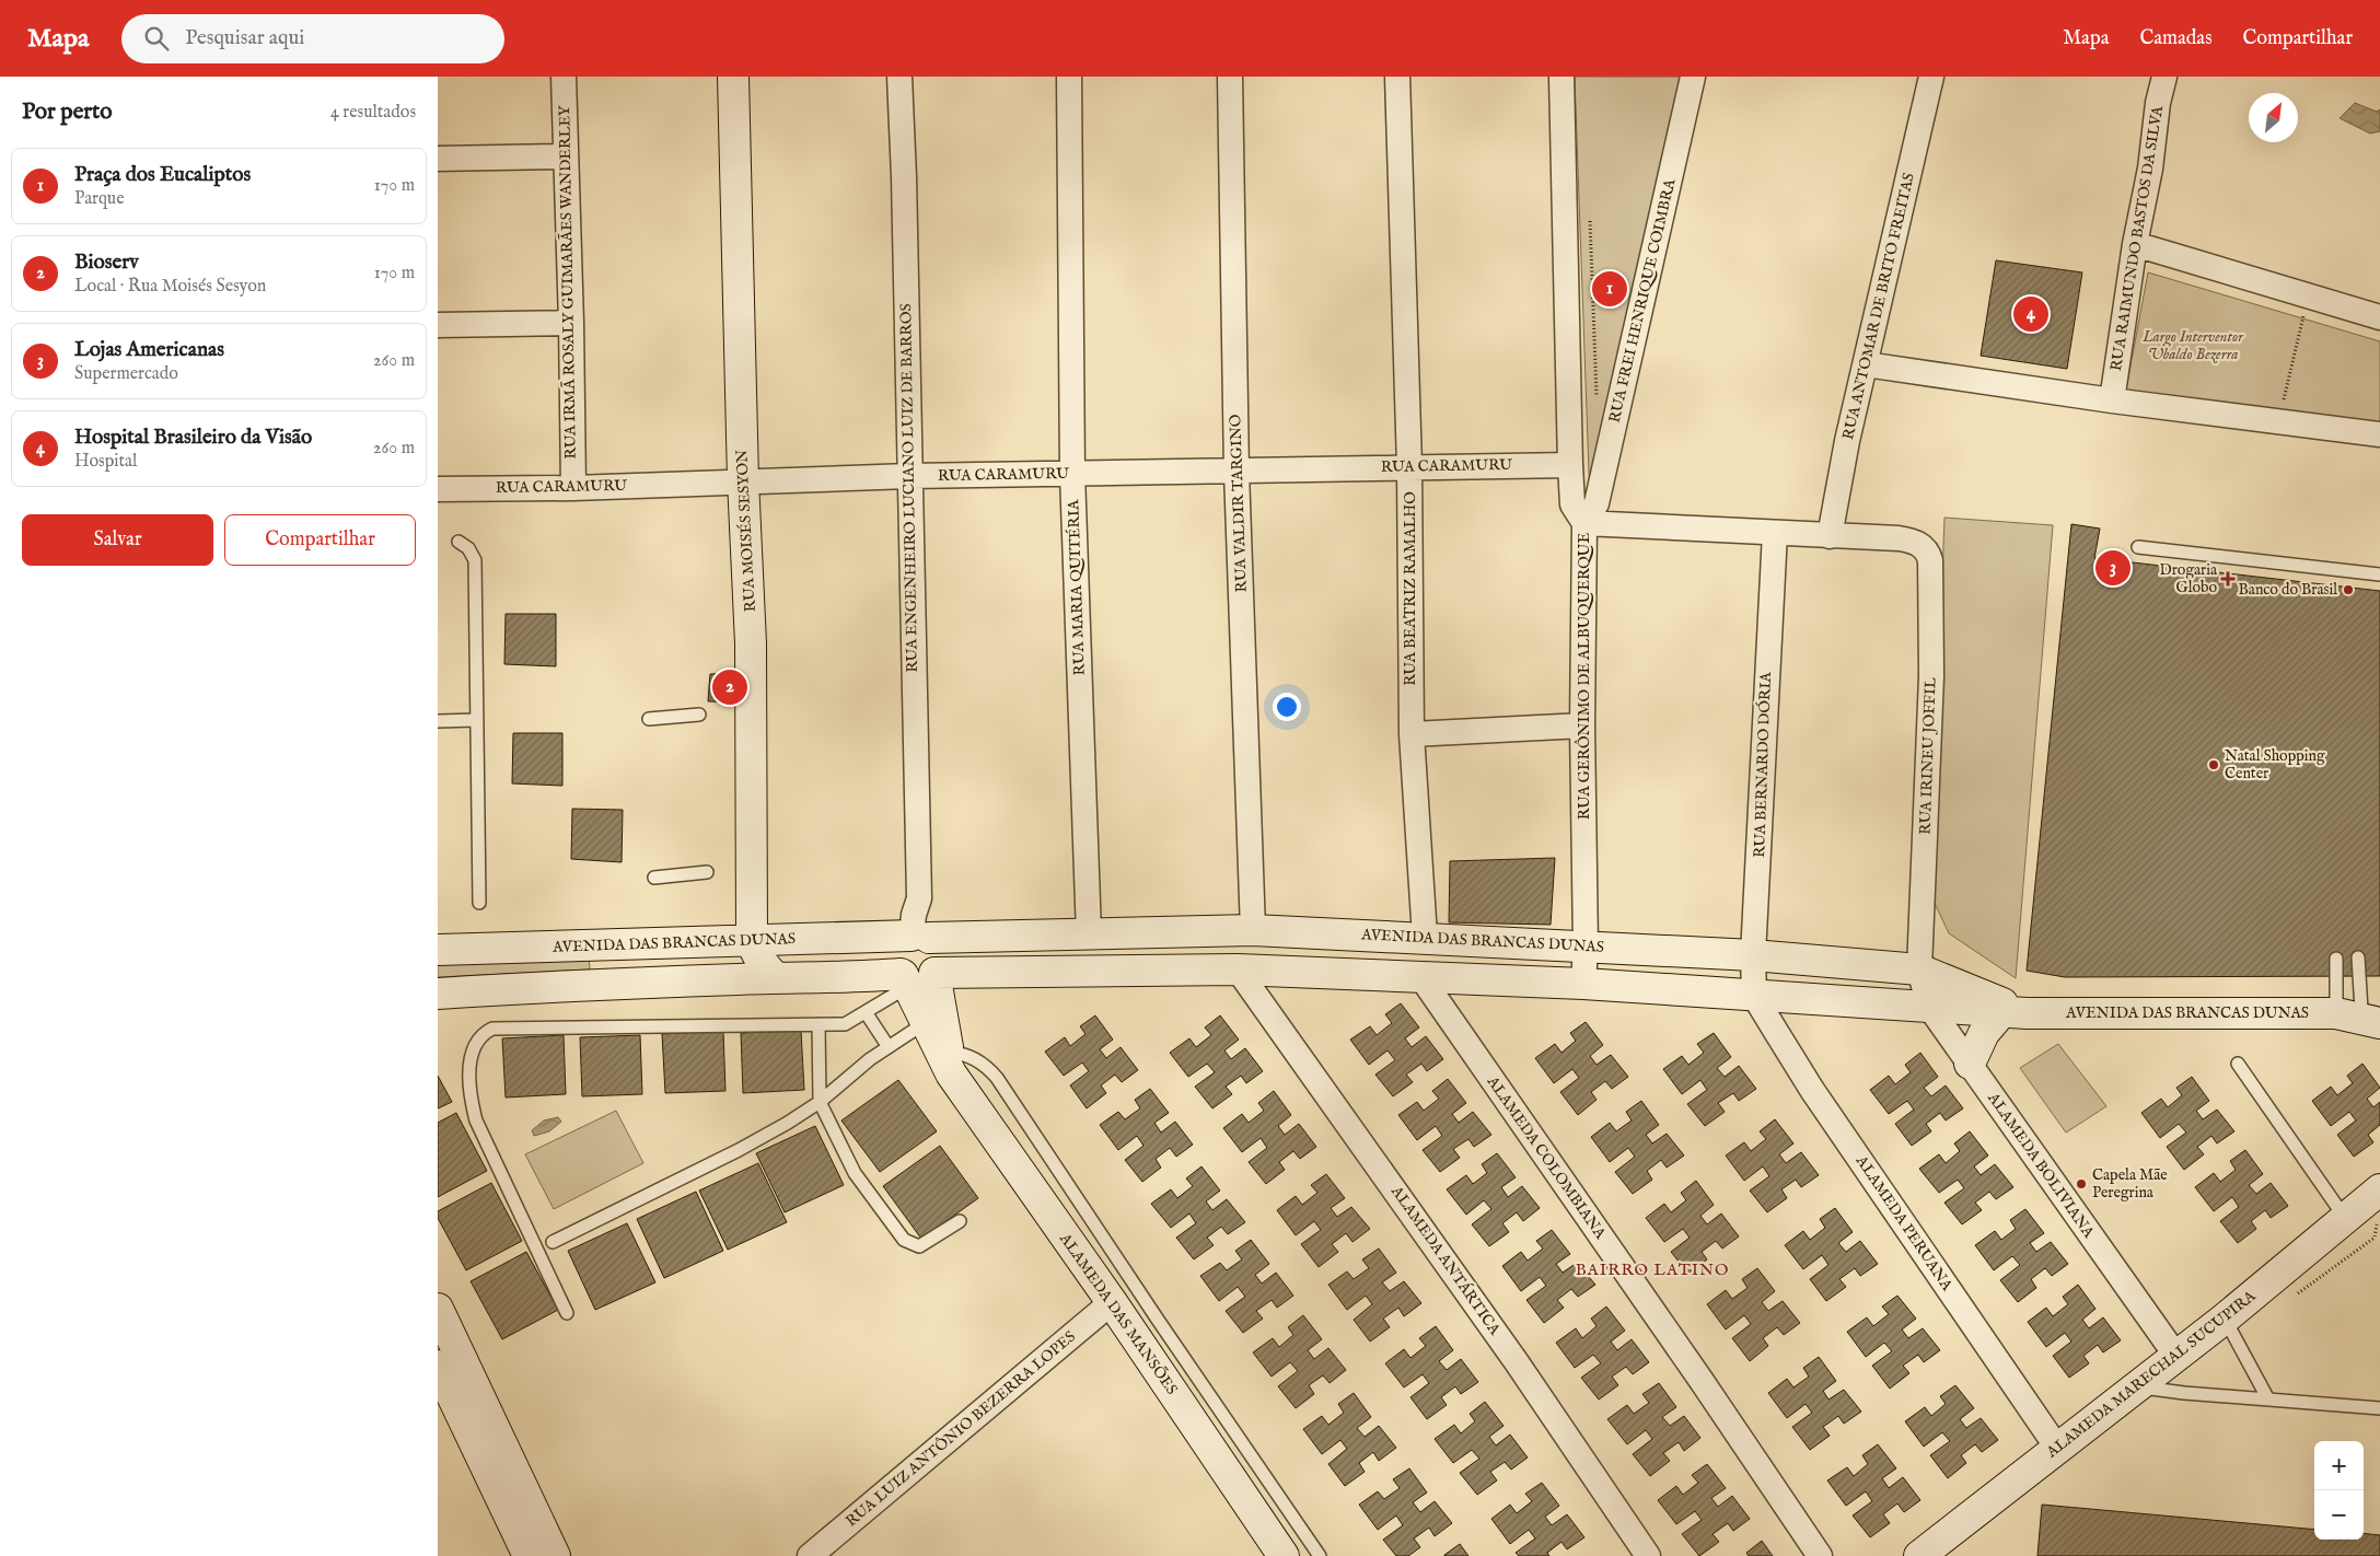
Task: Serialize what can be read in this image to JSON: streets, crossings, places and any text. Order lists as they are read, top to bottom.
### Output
{
  "streets": {
    "main road": [
      "RUA MOISÉS SESYON",
      "AVENIDA DAS BRANCAS DUNAS",
      "ALAMEDA DAS MANSÕES",
      "ALAMEDA MARECHAL SUCUPIRA"
    ],
    "street": [
      "RUA RAIMUNDO BASTOS DA SILVA",
      "RUA IRMÃ ROSALY GUIMARÃES WANDERLEY",
      "RUA FREI HENRIQUE COIMBRA",
      "RUA ANTOMAR DE BRITO FREITAS",
      "RUA CARAMURU",
      "RUA ENGENHEIRO LUCIANO LUIZ DE BARROS",
      "RUA VALDIR TARGINO",
      "RUA MARIA QUITÉRIA",
      "RUA BEATRIZ RAMALHO",
      "RUA GERÔNIMO DE ALBUQUERQUE",
      "RUA IRINEU JOFFIL",
      "RUA BERNARDO DÓRIA",
      "ALAMEDA COLOMBIANA",
      "ALAMEDA BOLIVIANA",
      "ALAMEDA PERUANA",
      "ALAMEDA ANTÁRTICA",
      "RUA LUIZ ANTÔNIO BEZERRA LOPES"
    ]
  },
  "crossings": [
    ["RUA IRMÃ ROSALY GUIMARÃES WANDERLEY", "RUA CARAMURU"],
    ["RUA FREI HENRIQUE COIMBRA", "RUA GERÔNIMO DE ALBUQUERQUE"],
    ["RUA ANTOMAR DE BRITO FREITAS", "RUA IRINEU JOFFIL"],
    ["RUA CARAMURU", "RUA ENGENHEIRO LUCIANO LUIZ DE BARROS"],
    ["RUA CARAMURU", "RUA VALDIR TARGINO"],
    ["RUA CARAMURU", "RUA MOISÉS SESYON"],
    ["RUA CARAMURU", "RUA MARIA QUITÉRIA"],
    ["RUA CARAMURU", "RUA BEATRIZ RAMALHO"],
    ["RUA CARAMURU", "RUA GERÔNIMO DE ALBUQUERQUE"],
    ["RUA ENGENHEIRO LUCIANO LUIZ DE BARROS", "AVENIDA DAS BRANCAS DUNAS"],
    ["RUA ENGENHEIRO LUCIANO LUIZ DE BARROS", "ALAMEDA DAS MANSÕES"],
    ["RUA VALDIR TARGINO", "AVENIDA DAS BRANCAS DUNAS"],
    ["RUA MOISÉS SESYON", "AVENIDA DAS BRANCAS DUNAS"],
    ["RUA MARIA QUITÉRIA", "AVENIDA DAS BRANCAS DUNAS"],
    ["RUA BEATRIZ RAMALHO", "AVENIDA DAS BRANCAS DUNAS"],
    ["RUA GERÔNIMO DE ALBUQUERQUE", "AVENIDA DAS BRANCAS DUNAS"],
    ["RUA IRINEU JOFFIL", "AVENIDA DAS BRANCAS DUNAS"],
    ["RUA IRINEU JOFFIL", "ALAMEDA BOLIVIANA"],
    ["RUA BERNARDO DÓRIA", "AVENIDA DAS BRANCAS DUNAS"],
    ["RUA BERNARDO DÓRIA", "ALAMEDA PERUANA"],
    ["AVENIDA DAS BRANCAS DUNAS", "ALAMEDA COLOMBIANA"],
    ["AVENIDA DAS BRANCAS DUNAS", "ALAMEDA BOLIVIANA"],
    ["AVENIDA DAS BRANCAS DUNAS", "ALAMEDA PERUANA"],
    ["AVENIDA DAS BRANCAS DUNAS", "ALAMEDA ANTÁRTICA"],
    ["AVENIDA DAS BRANCAS DUNAS", "ALAMEDA DAS MANSÕES"],
    ["ALAMEDA BOLIVIANA", "ALAMEDA MARECHAL SUCUPIRA"],
    ["ALAMEDA PERUANA", "ALAMEDA MARECHAL SUCUPIRA"],
    ["ALAMEDA DAS MANSÕES", "RUA LUIZ ANTÔNIO BEZERRA LOPES"]
  ],
  "districts": ["BAIRRO LATINO"],
  "parks": ["Largo Interventor Ubaldo Bezerra"],
  "places": {
    "health": ["Drogaria Globo"],
    "other": ["Banco do Brasil", "Natal Shopping Center", "Capela Mãe Peregrina"]
  },
  "north": "top right",
  "page": {
    "header": "Mapa",
    "search": "Pesquisar aqui",
    "nav": ["Mapa", "Camadas", "Compartilhar"],
    "heading": ["Por perto", "4 resultados"],
    "list": [
      {
        "mark": "1",
        "name": "Praça dos Eucaliptos",
        "note": "Parque",
        "value": "170 m"
      },
      {
        "mark": "2",
        "name": "Bioserv",
        "note": "Local · Rua Moisés Sesyon",
        "value": "170 m"
      },
      {
        "mark": "3",
        "name": "Lojas Americanas",
        "note": "Supermercado",
        "value": "260 m"
      },
      {
        "mark": "4",
        "name": "Hospital Brasileiro da Visão",
        "note": "Hospital",
        "value": "260 m"
      }
    ],
    "pins": [
      "1",
      "4",
      "3",
      "2"
    ],
    "buttons": ["Salvar", "Compartilhar"],
    "map_buttons": ["+", "−"]
  }
}
